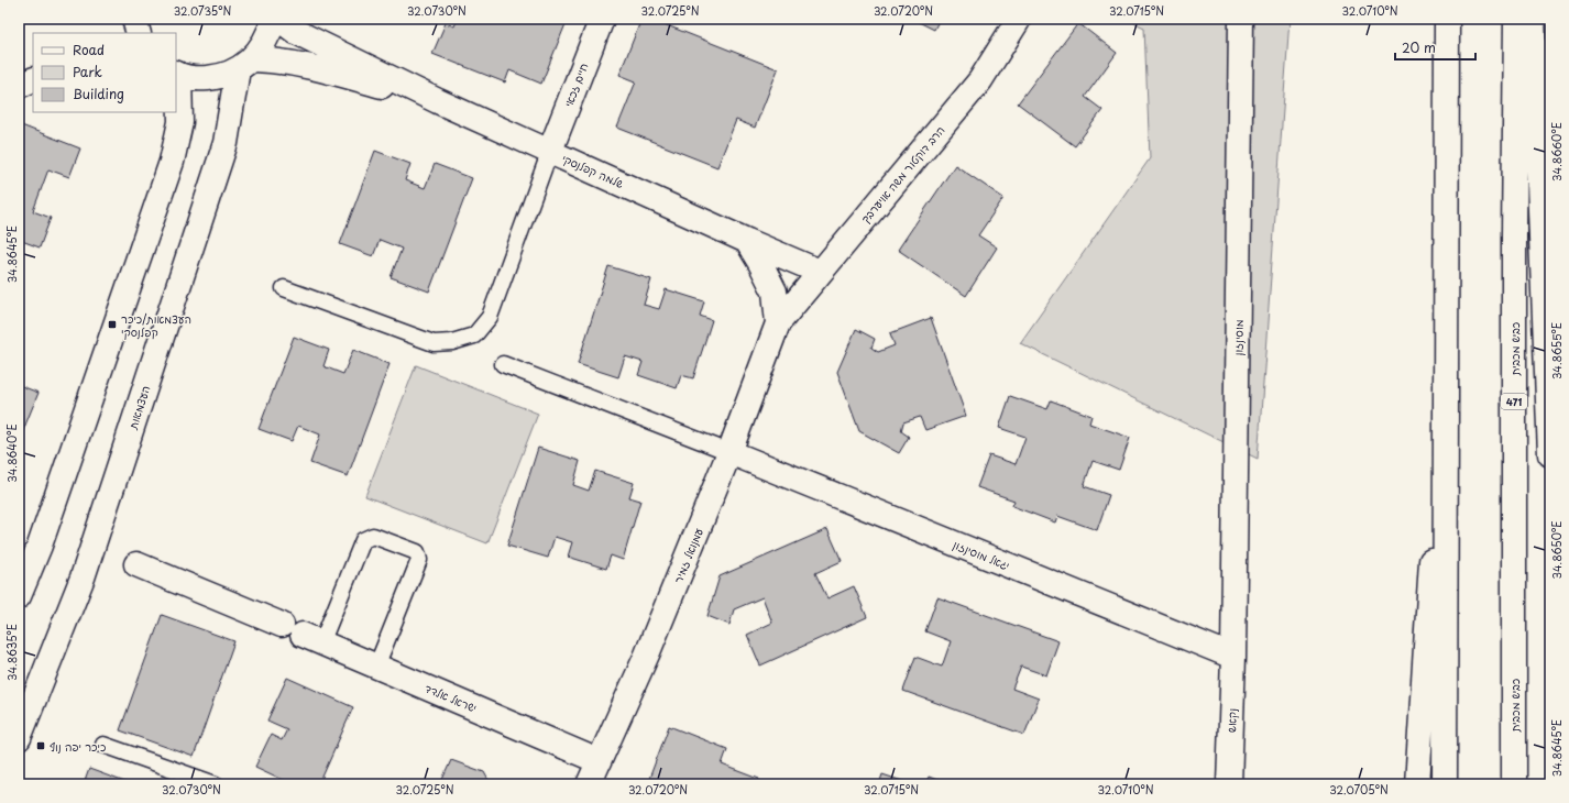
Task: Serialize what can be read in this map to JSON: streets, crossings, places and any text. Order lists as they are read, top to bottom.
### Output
{
  "streets": {
    "main road": [
      "חיים זכאי",
      "שלמה קפלנסקי",
      "הרב דוקטור משה אויערבך",
      "מוסינזון",
      "כביש מכבית",
      "471",
      "העצמאות",
      "יגאל מוסינזון",
      "עמנואל זמיר",
      "ישראל אלדד",
      "נקאש"
    ]
  },
  "crossings": [
    ["חיים זכאי", "שלמה קפלנסקי"],
    ["שלמה קפלנסקי", "הרב דוקטור משה אויערבך"],
    ["שלמה קפלנסקי", "העצמאות"],
    ["הרב דוקטור משה אויערבך", "עמנואל זמיר"],
    ["מוסינזון", "יגאל מוסינזון"],
    ["מוסינזון", "נקאש"],
    ["יגאל מוסינזון", "עמנואל זמיר"],
    ["יגאל מוסינזון", "נקאש"],
    ["עמנואל זמיר", "ישראל אלדד"]
  ],
  "places": {
    "transit": ["העצמאות/כיכר קפלנסקי", "כיכר יפה נוף"]
  },
  "legend": ["Road", "Park", "Building"],
  "scale_bar": "20 m",
  "coordinates": [
    "32.0735°N",
    "32.0730°N",
    "32.0725°N",
    "32.0720°N",
    "32.0715°N",
    "32.0710°N",
    "34.8660°E",
    "34.8645°E",
    "34.8655°E",
    "34.8640°E",
    "34.8650°E",
    "34.8635°E",
    "32.0705°N"
  ]
}
